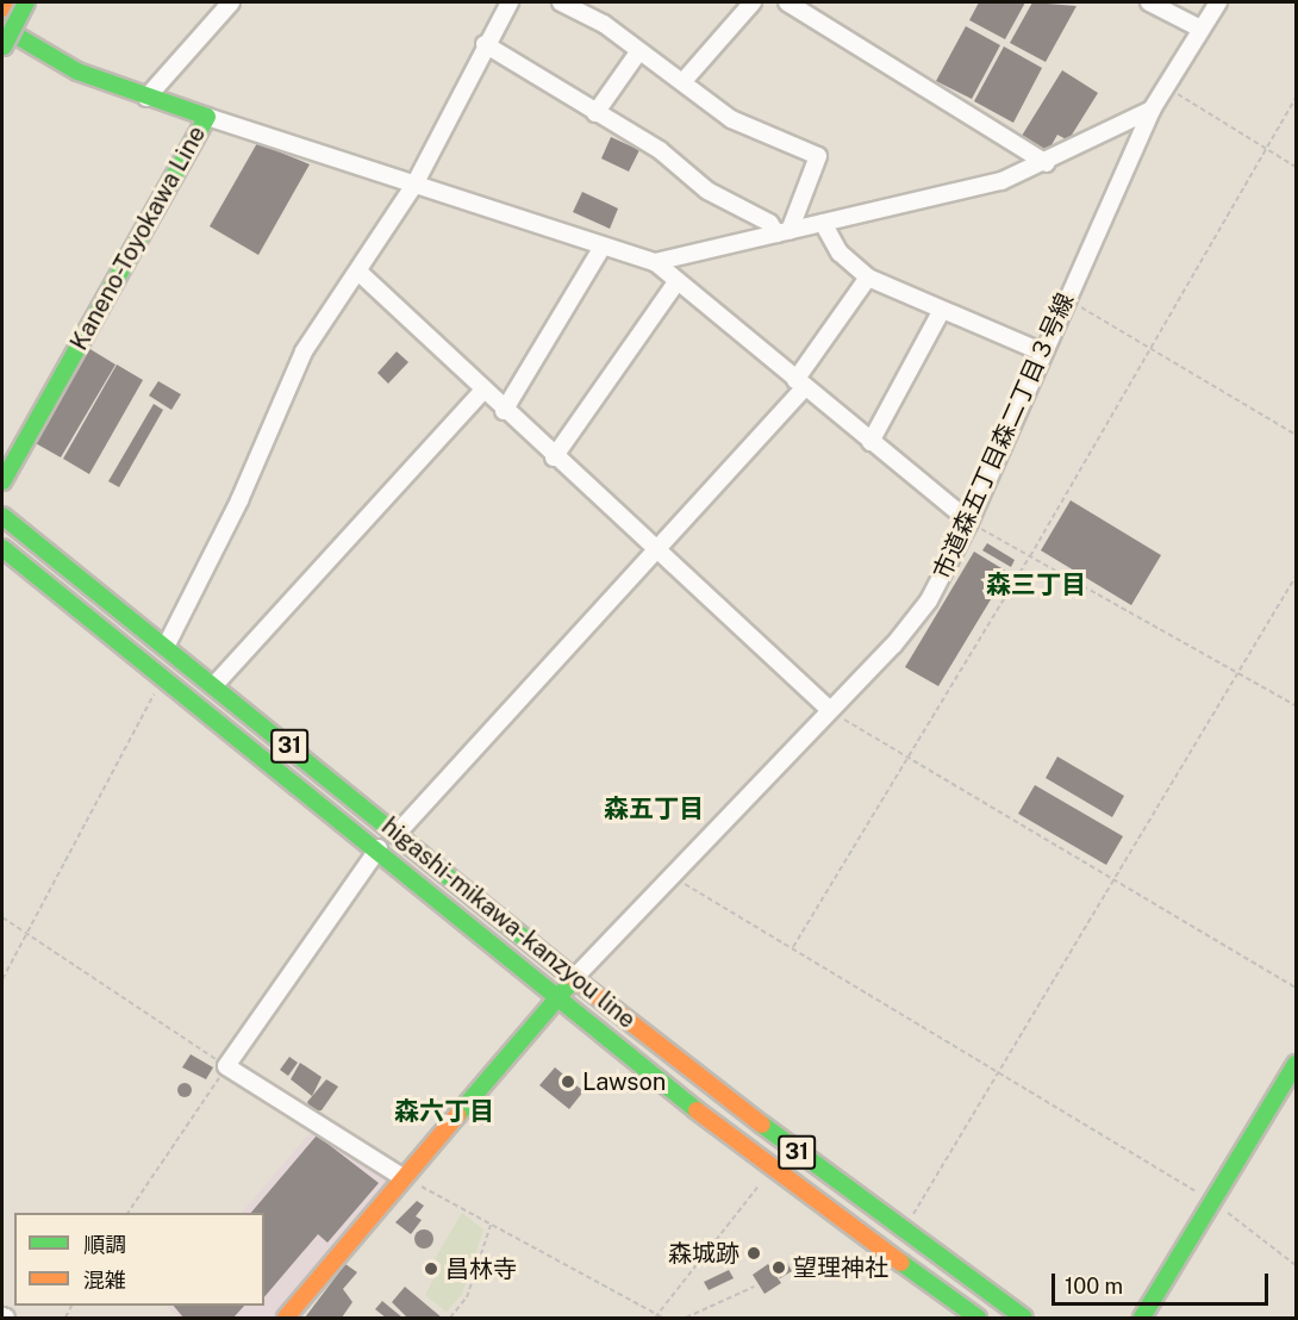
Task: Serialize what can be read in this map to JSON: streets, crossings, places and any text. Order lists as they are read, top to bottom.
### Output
{
  "streets": {
    "main road": ["Kaneno-Toyokawa Line", "31", "higashi-mikawa-kanzyou line"],
    "street": ["市道森五丁目森二丁目３号線"]
  },
  "crossings": [
    ["市道森五丁目森二丁目３号線", "higashi-mikawa-kanzyou line"]
  ],
  "districts": ["森三丁目", "森五丁目", "森六丁目"],
  "places": [
    "Lawson",
    "森城跡",
    "望理神社",
    "昌林寺"
  ],
  "legend": ["順調", "混雑"],
  "scale_bar": "100 m"
}
